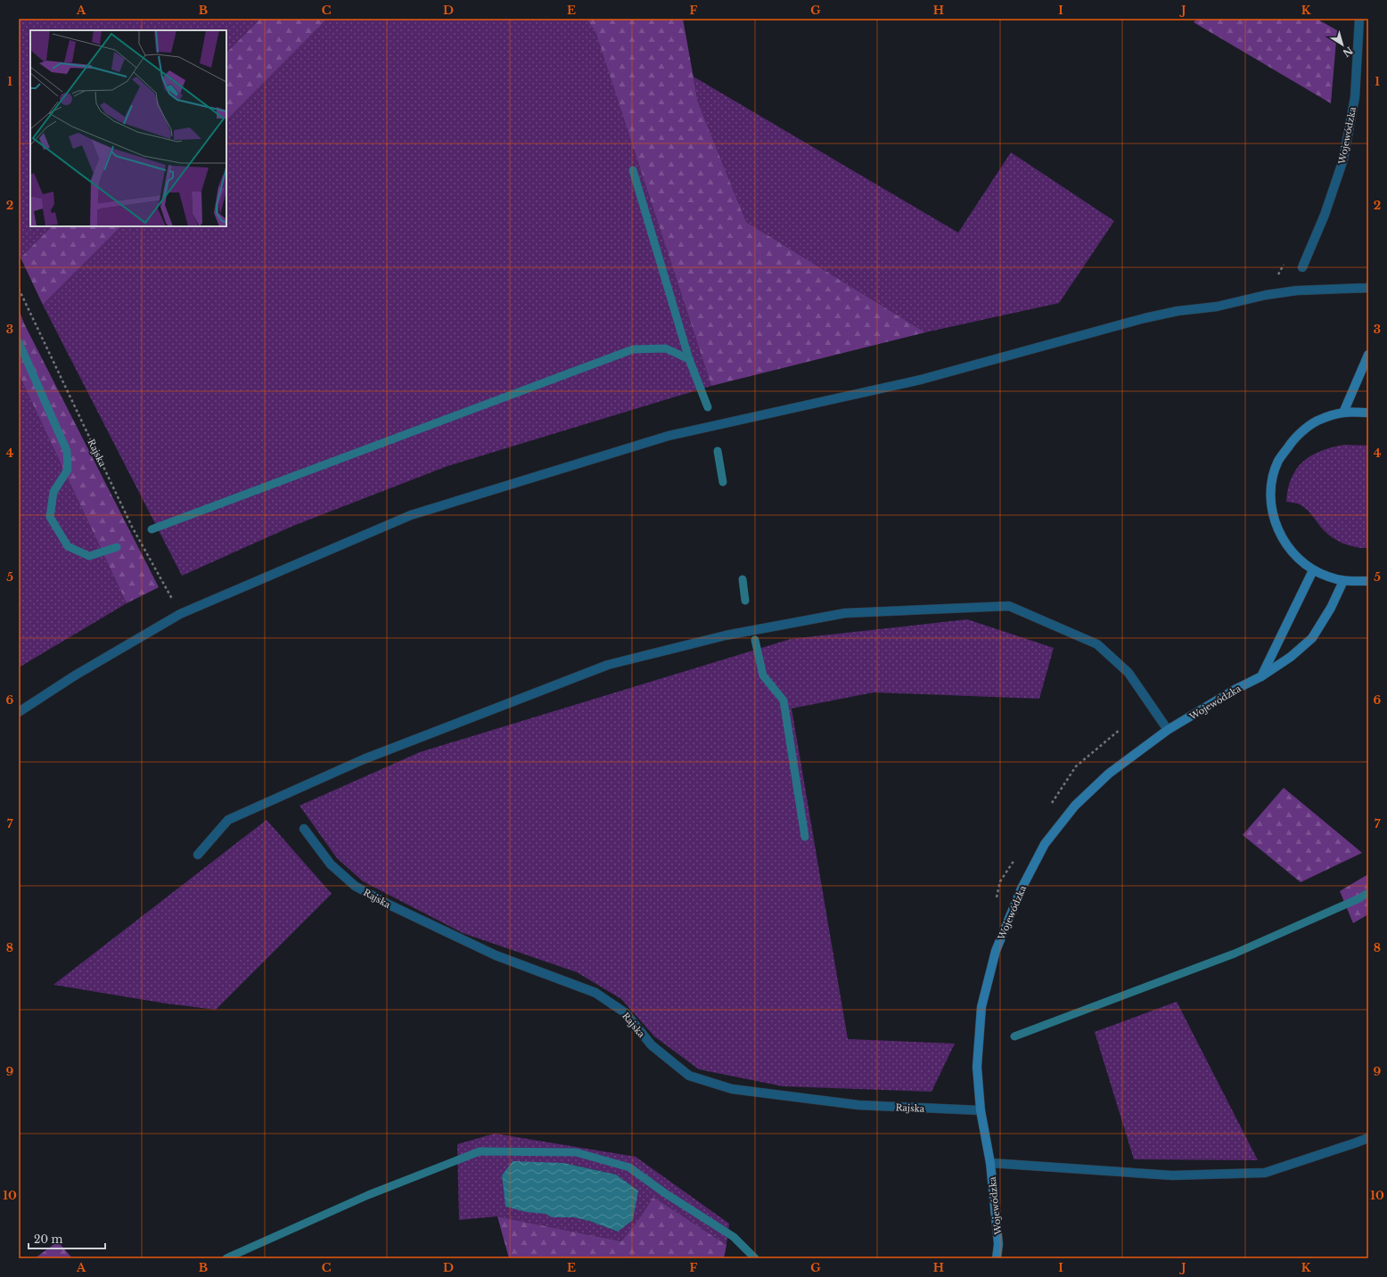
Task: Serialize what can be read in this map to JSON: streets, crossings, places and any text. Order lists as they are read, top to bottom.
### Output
{
  "streets": {
    "street": ["Wojewódzka", "Rajska"]
  },
  "crossings": [
    ["Wojewódzka", "Rajska"]
  ],
  "scale_bar": "20 m",
  "north": "bottom right",
  "grid": {
    "columns": [
      "A",
      "B",
      "C",
      "D",
      "E",
      "F",
      "G",
      "H",
      "I",
      "J",
      "K"
    ],
    "rows": [
      "1",
      "2",
      "3",
      "4",
      "5",
      "6",
      "7",
      "8",
      "9",
      "10"
    ]
  }
}
